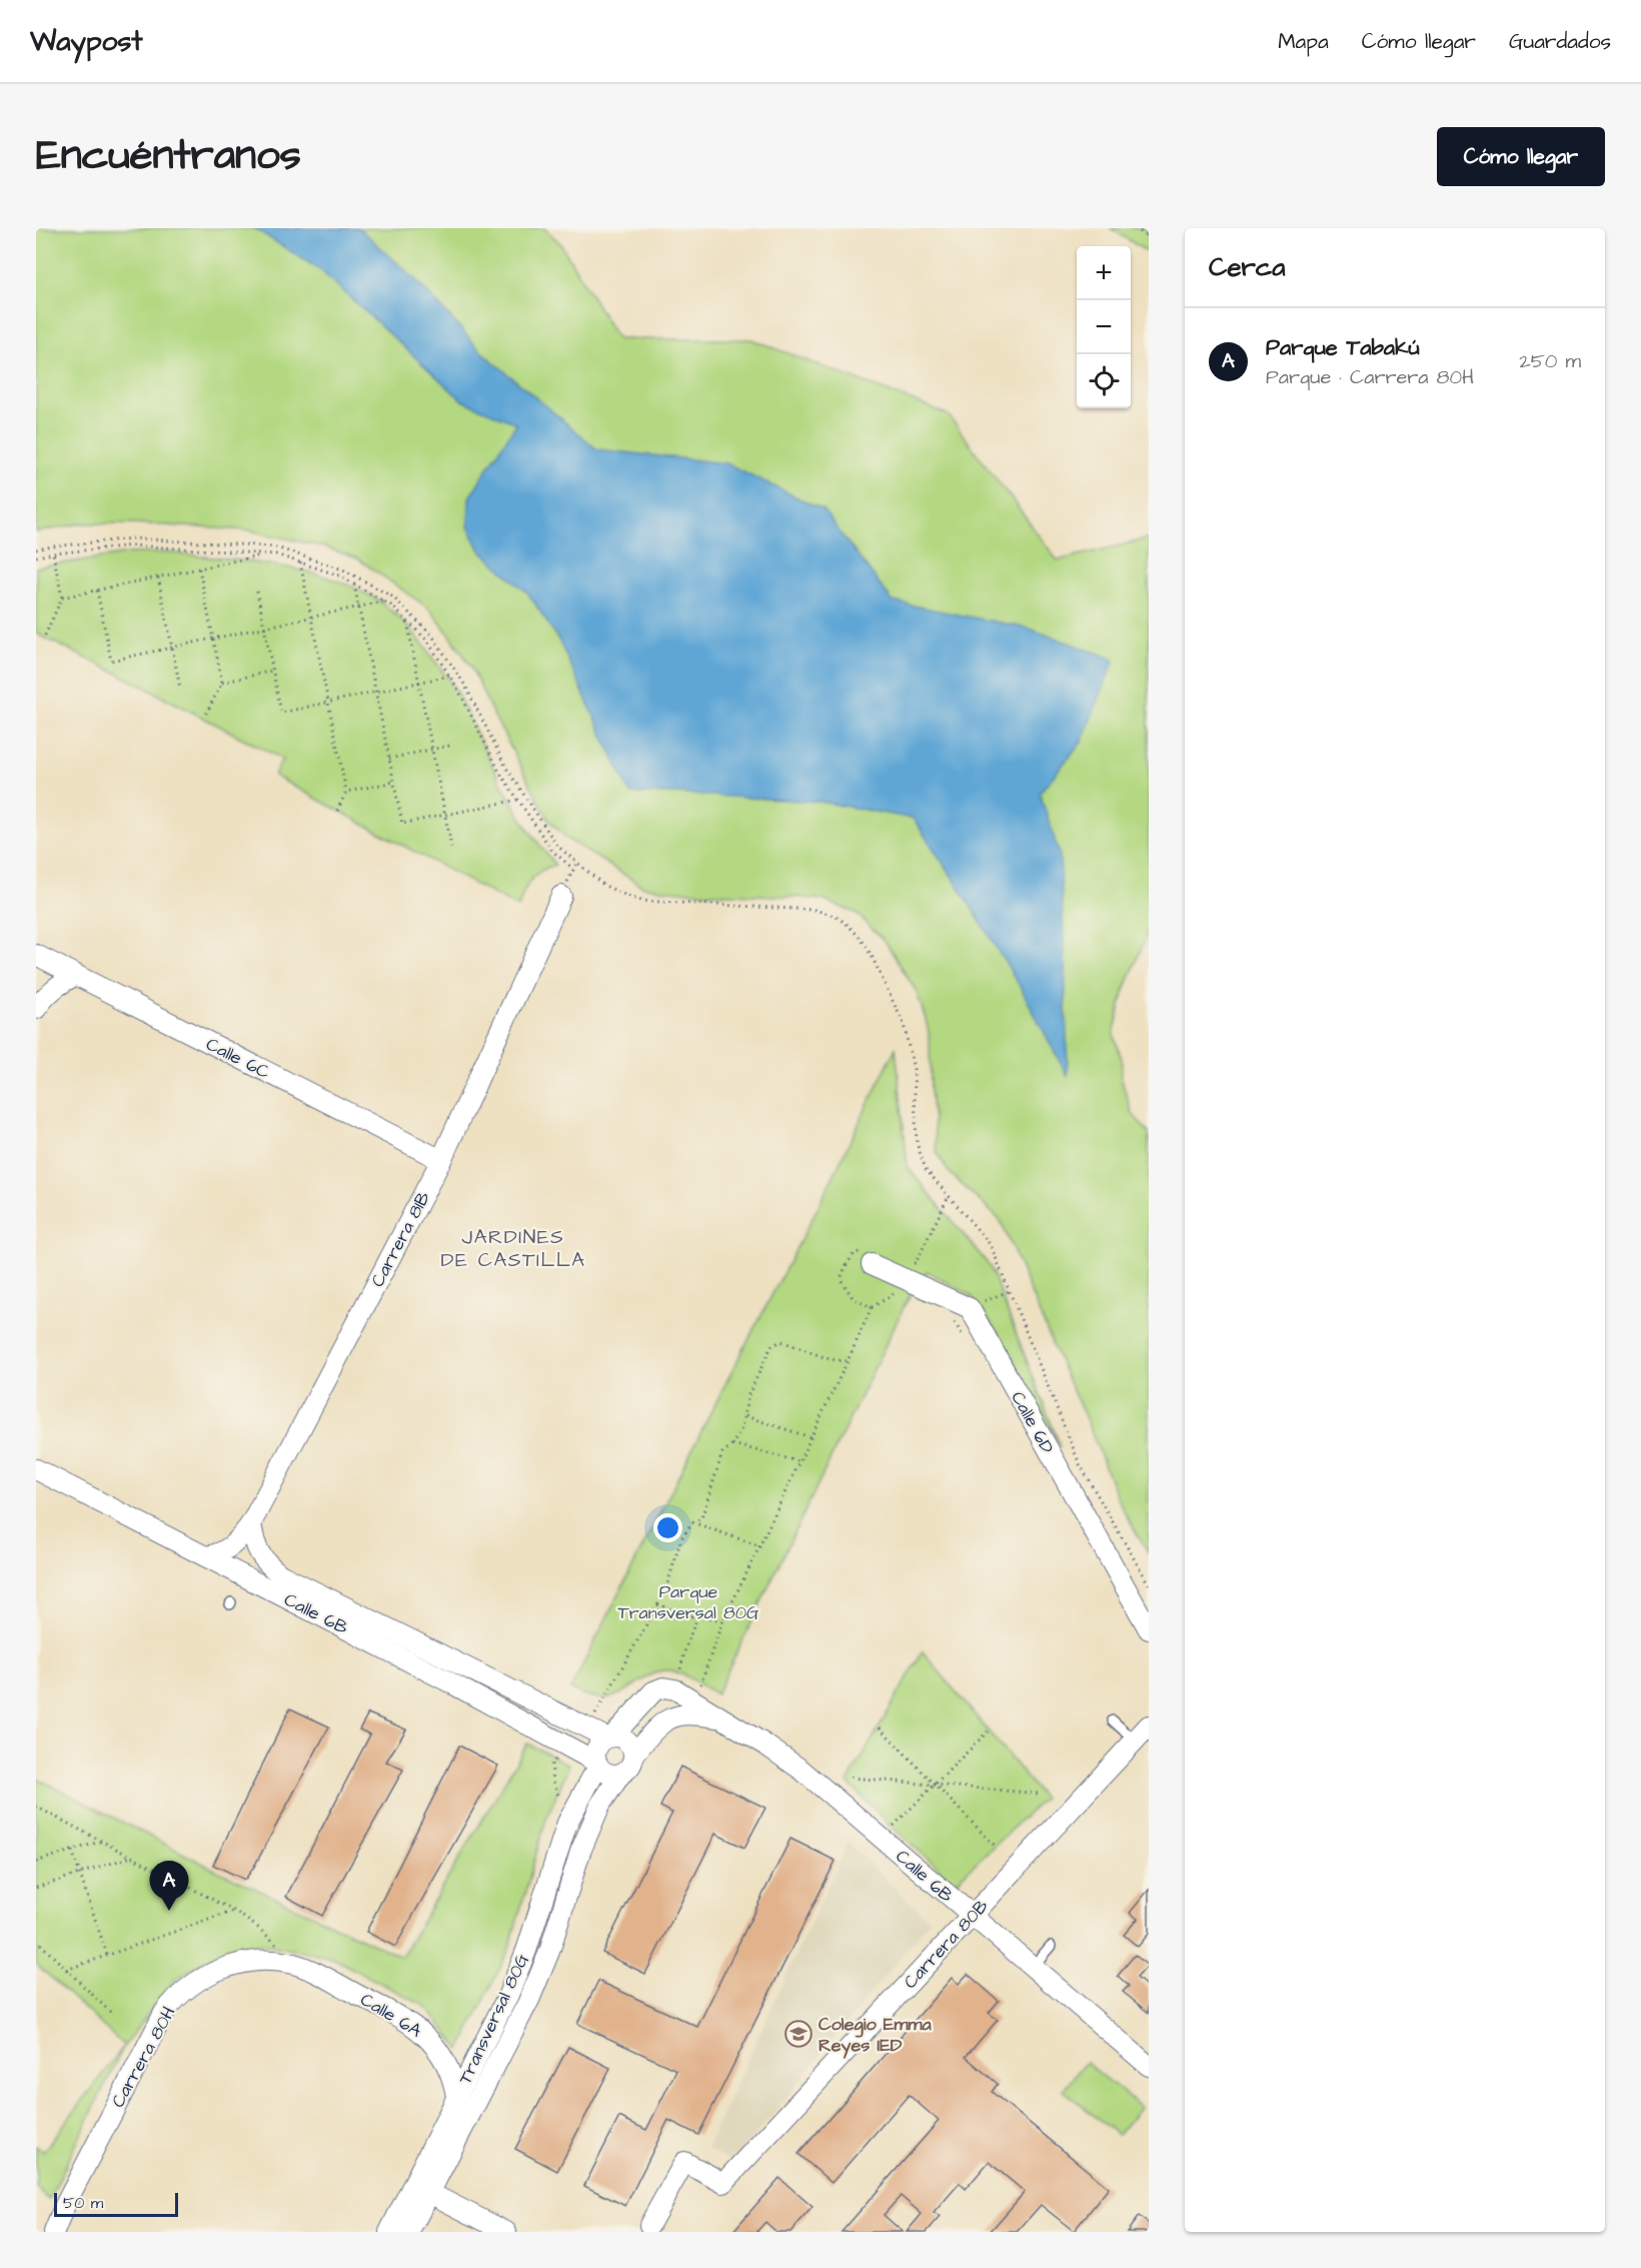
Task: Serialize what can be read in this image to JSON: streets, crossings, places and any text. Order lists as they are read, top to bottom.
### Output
{
  "streets": {
    "street": [
      "Calle 6C",
      "Carrera 81B",
      "Calle 6D",
      "Calle 6B",
      "Carrera 80B",
      "Calle 6A",
      "Transversal 80G",
      "Carrera 80H"
    ]
  },
  "crossings": [
    ["Calle 6C", "Carrera 81B"],
    ["Carrera 81B", "Calle 6B"],
    ["Calle 6B", "Carrera 80B"],
    ["Calle 6B", "Transversal 80G"],
    ["Calle 6A", "Transversal 80G"],
    ["Calle 6A", "Carrera 80H"]
  ],
  "districts": ["JARDINES DE CASTILLA"],
  "parks": ["Parque Transversal 80G"],
  "places": {
    "school or university": ["Colegio Emma Reyes IED"]
  },
  "scale_bar": "50 m",
  "page": {
    "header": "Waypost",
    "nav": ["Mapa", "Cómo llegar", "Guardados"],
    "title": "Encuéntranos",
    "buttons": "Cómo llegar",
    "heading": "Cerca",
    "map_buttons": ["+", "−"],
    "list": [
      {
        "mark": "A",
        "name": "Parque Tabakú",
        "note": "Parque · Carrera 80H",
        "value": "250 m"
      }
    ],
    "pins": "A",
    "scale": "50 m"
  }
}
